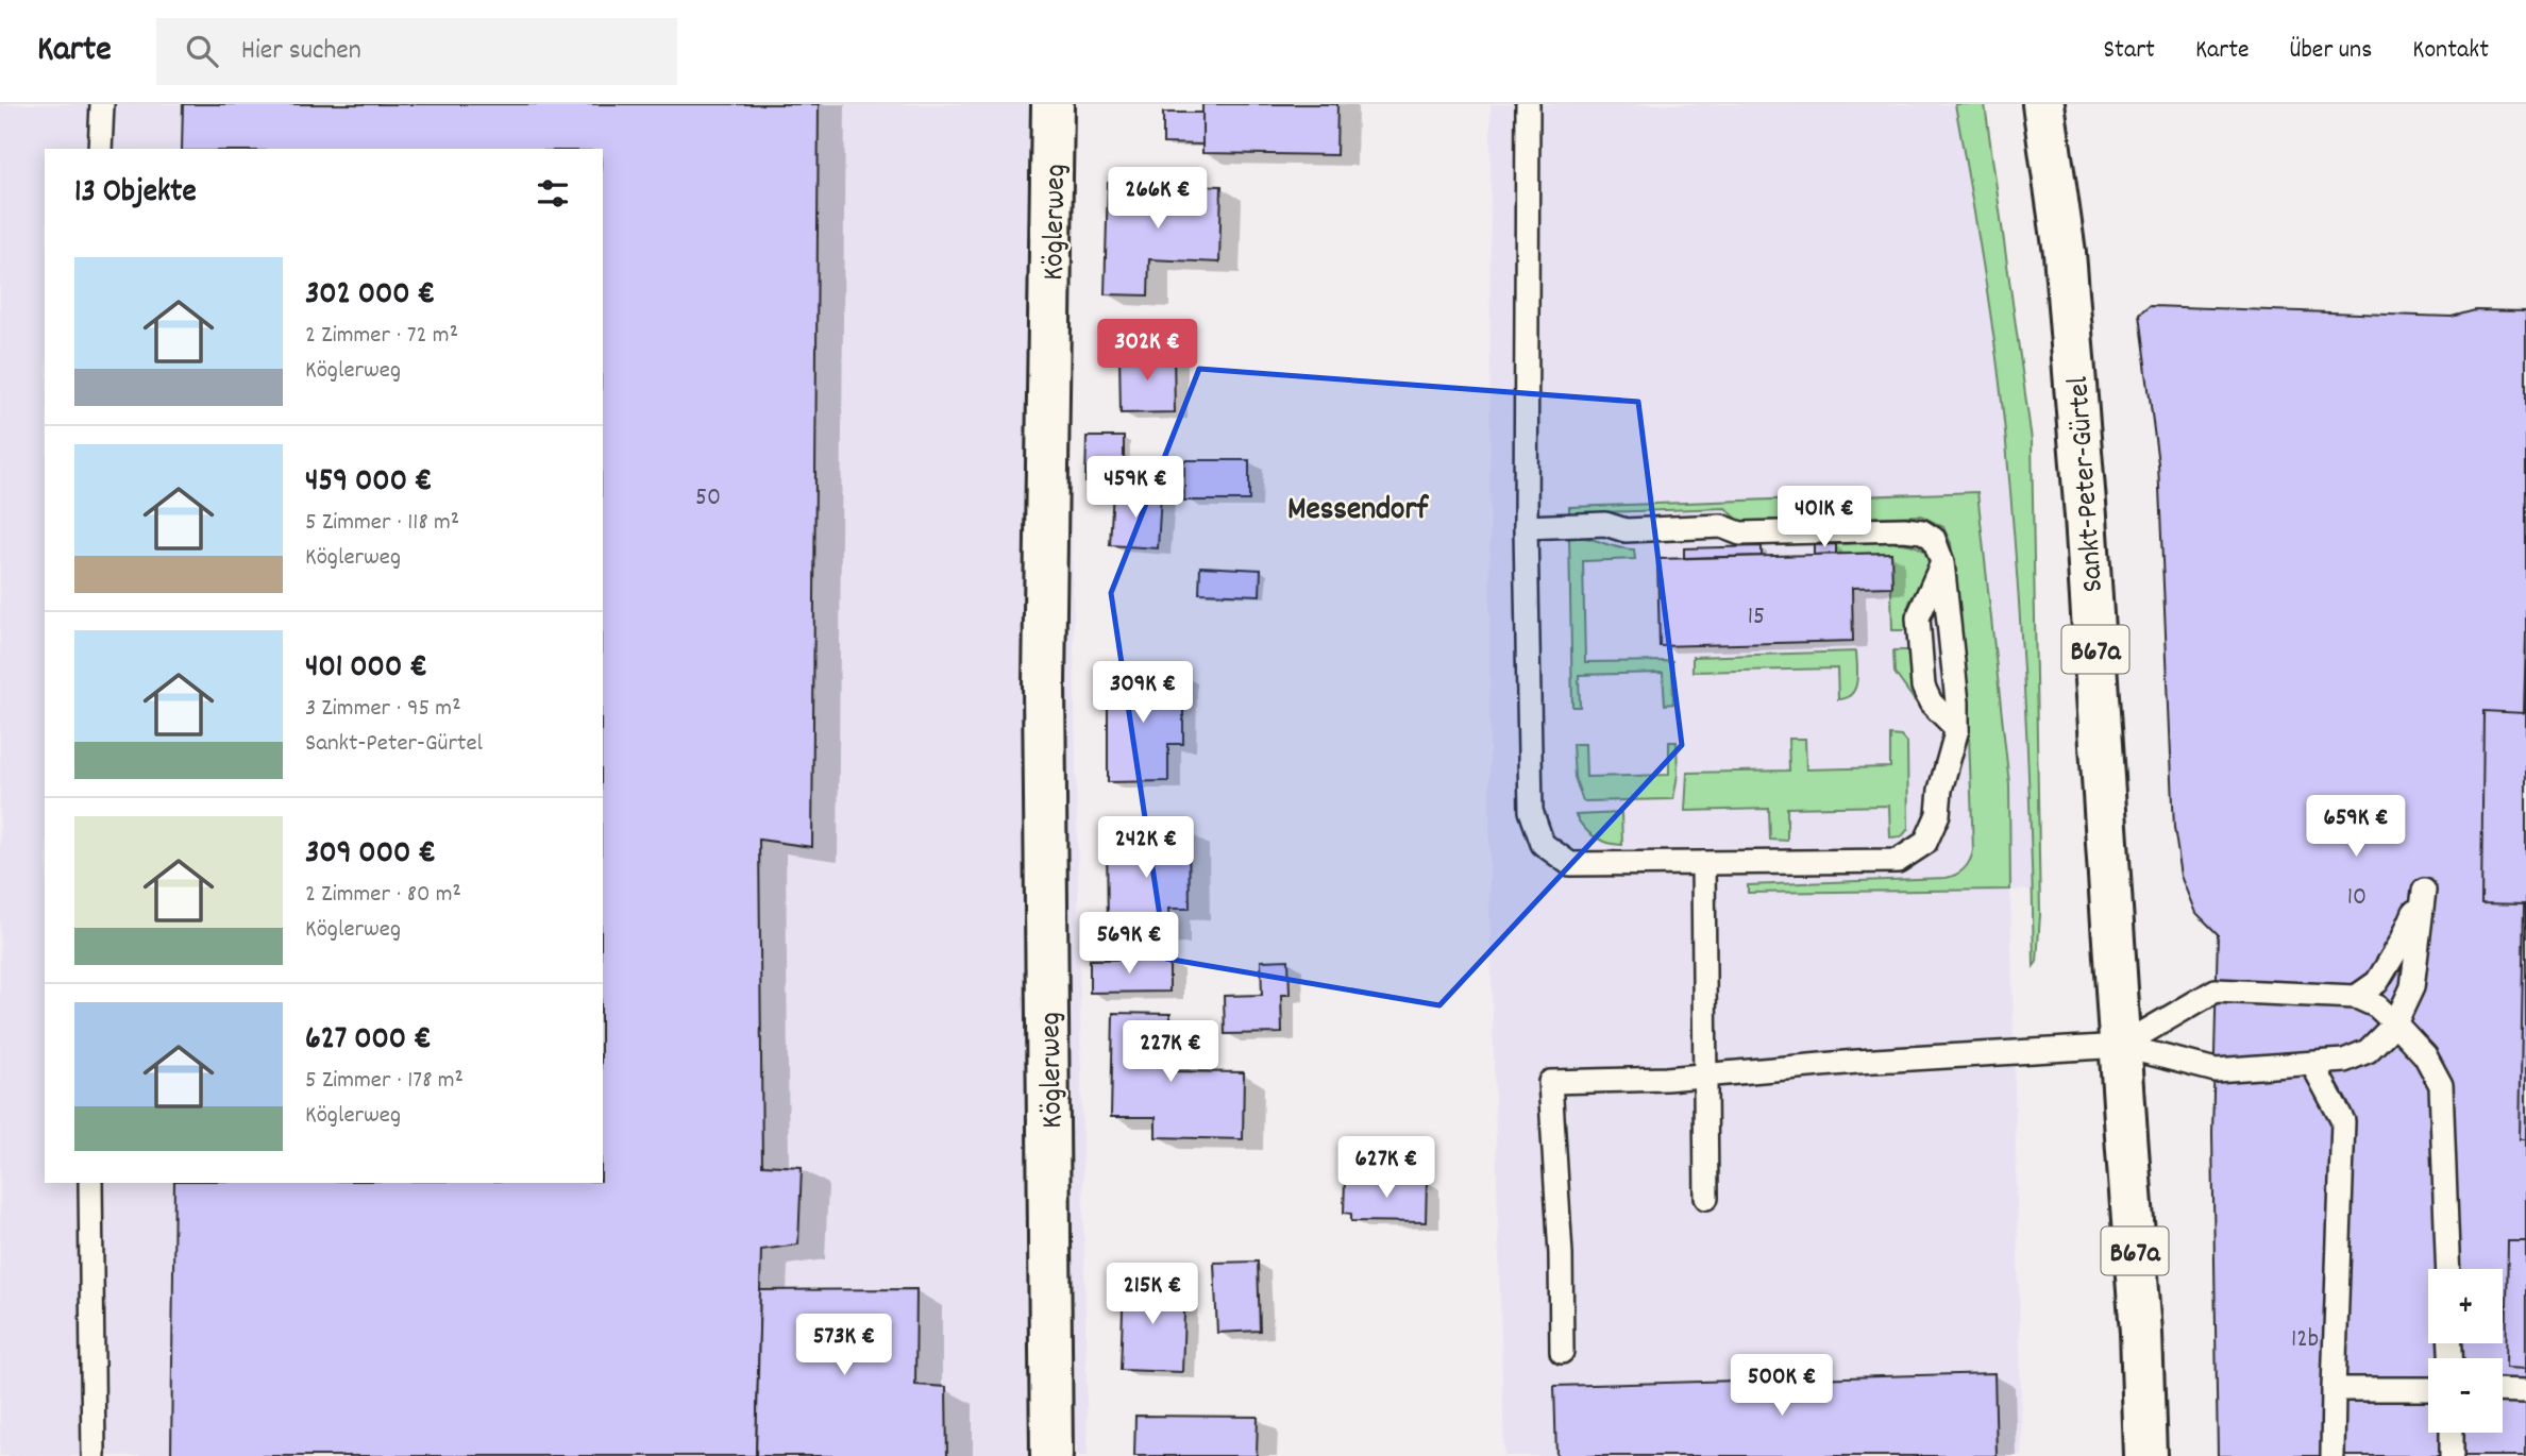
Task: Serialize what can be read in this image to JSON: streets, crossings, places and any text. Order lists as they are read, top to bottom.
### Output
{
  "streets": {
    "main road": ["Köglerweg", "Sankt-Peter-Gürtel", "B67a"]
  },
  "districts": ["Messendorf"],
  "house_numbers": [
    "50",
    "15",
    "10",
    "12b"
  ],
  "page": {
    "header": "Karte",
    "search": "Hier suchen",
    "nav": [
      "Start",
      "Karte",
      "Über uns",
      "Kontakt"
    ],
    "heading": "13 Objekte",
    "price": [
      "266K €",
      "302K €",
      "459K €",
      "401K €",
      "309K €",
      "659K €",
      "242K €",
      "569K €",
      "227K €",
      "627K €",
      "215K €",
      "573K €",
      "500K €"
    ],
    "list": [
      {
        "name": "302 000 €",
        "note": "2 Zimmer · 72 m² · Köglerweg"
      },
      {
        "name": "459 000 €",
        "note": "5 Zimmer · 118 m² · Köglerweg"
      },
      {
        "name": "401 000 €",
        "note": "3 Zimmer · 95 m² · Sankt-Peter-Gürtel"
      },
      {
        "name": "309 000 €",
        "note": "2 Zimmer · 80 m² · Köglerweg"
      },
      {
        "name": "627 000 €",
        "note": "5 Zimmer · 178 m² · Köglerweg"
      }
    ],
    "map_buttons": ["+", "−"]
  }
}
